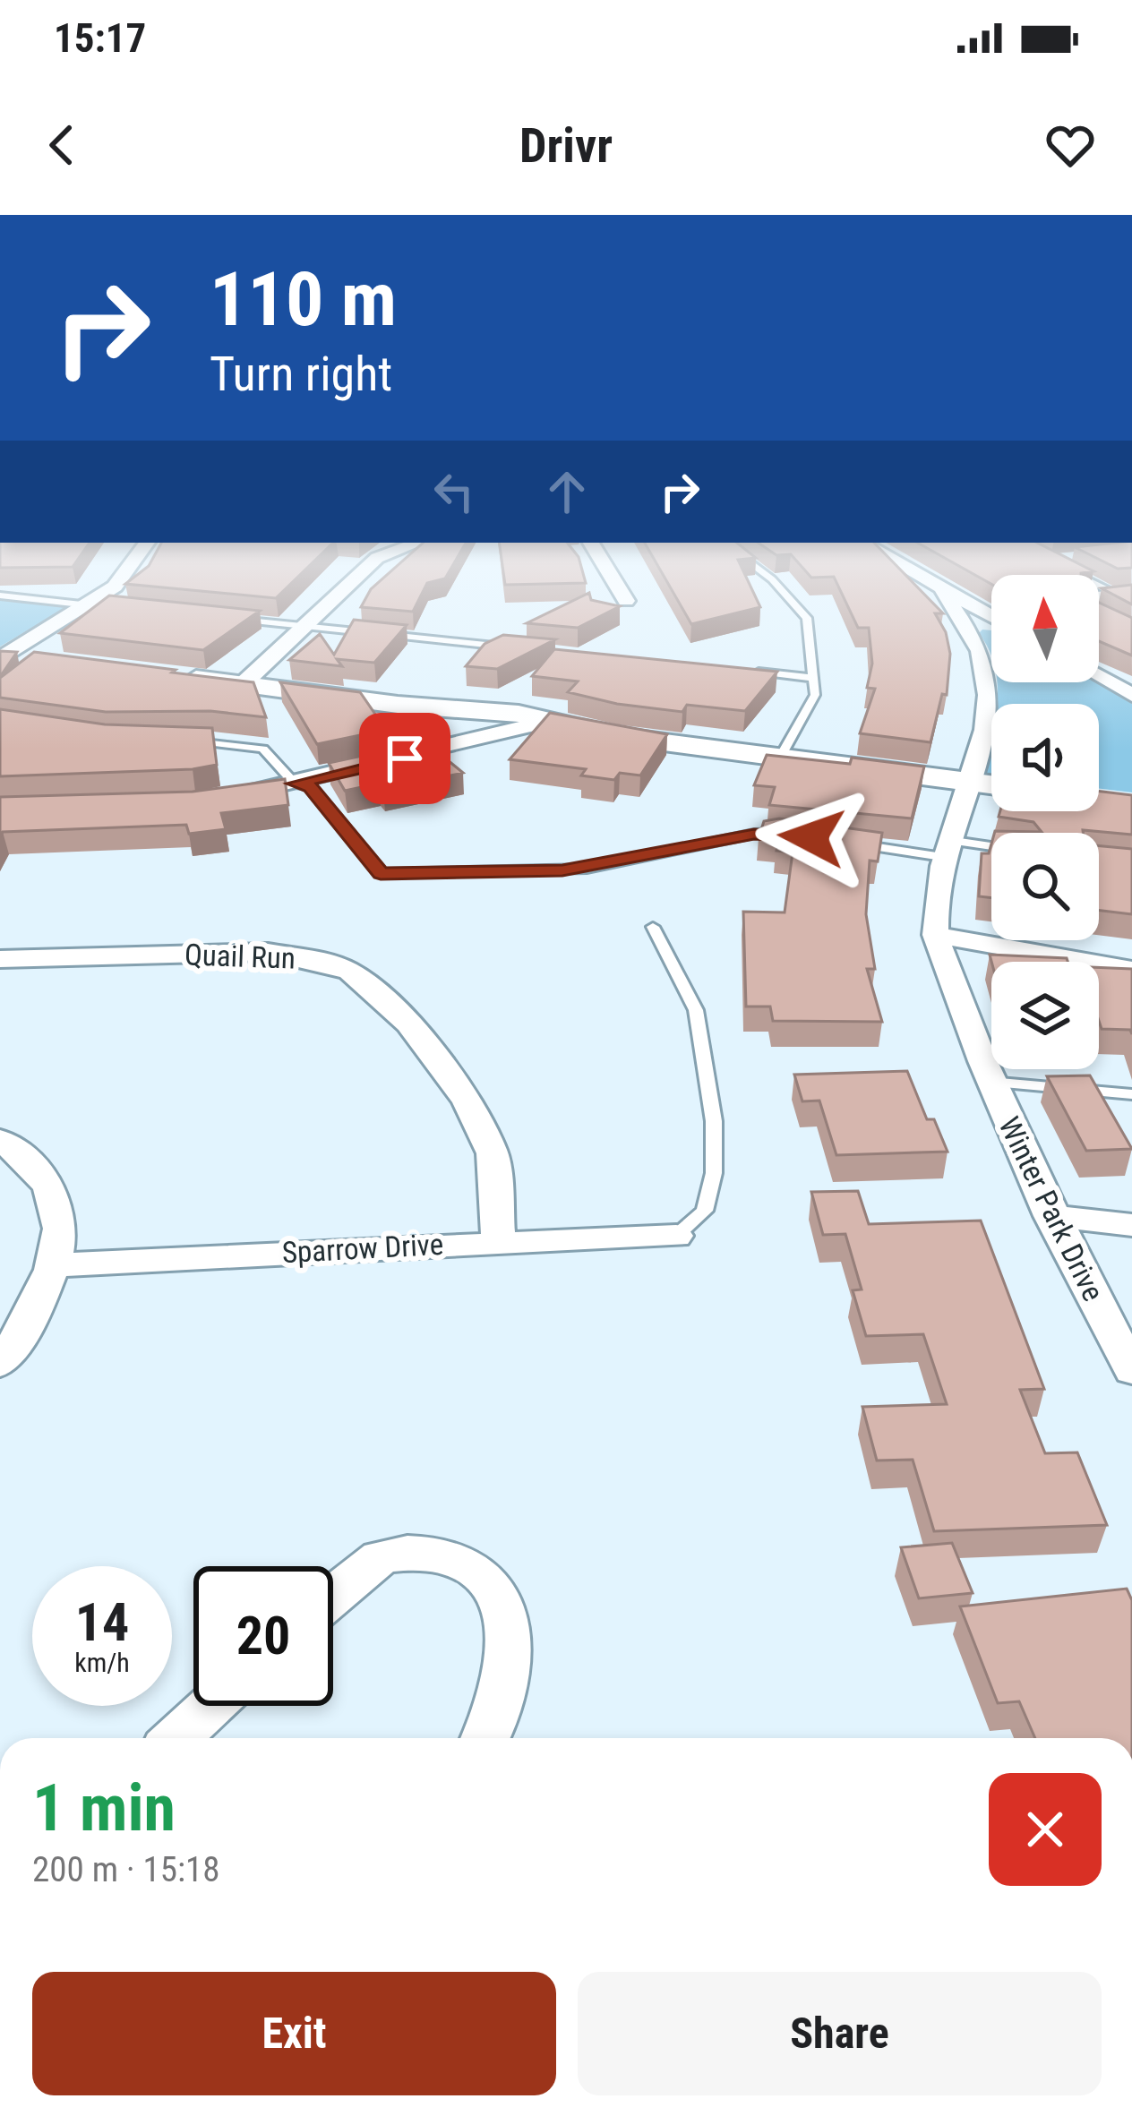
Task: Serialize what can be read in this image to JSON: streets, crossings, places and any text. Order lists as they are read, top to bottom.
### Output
{
  "streets": {
    "street": ["Quail Run", "Winter Park Drive", "Sparrow Drive"]
  },
  "crossings": [
    ["Quail Run", "Sparrow Drive"]
  ],
  "north": "top",
  "page": {
    "status": "15:17",
    "header": "Drivr",
    "turn": ["110 m", "Turn right"],
    "speed": "14 km/h",
    "limit": "20",
    "heading": ["1 min", "200 m · 15:18"],
    "buttons": ["Exit", "Share"]
  }
}
